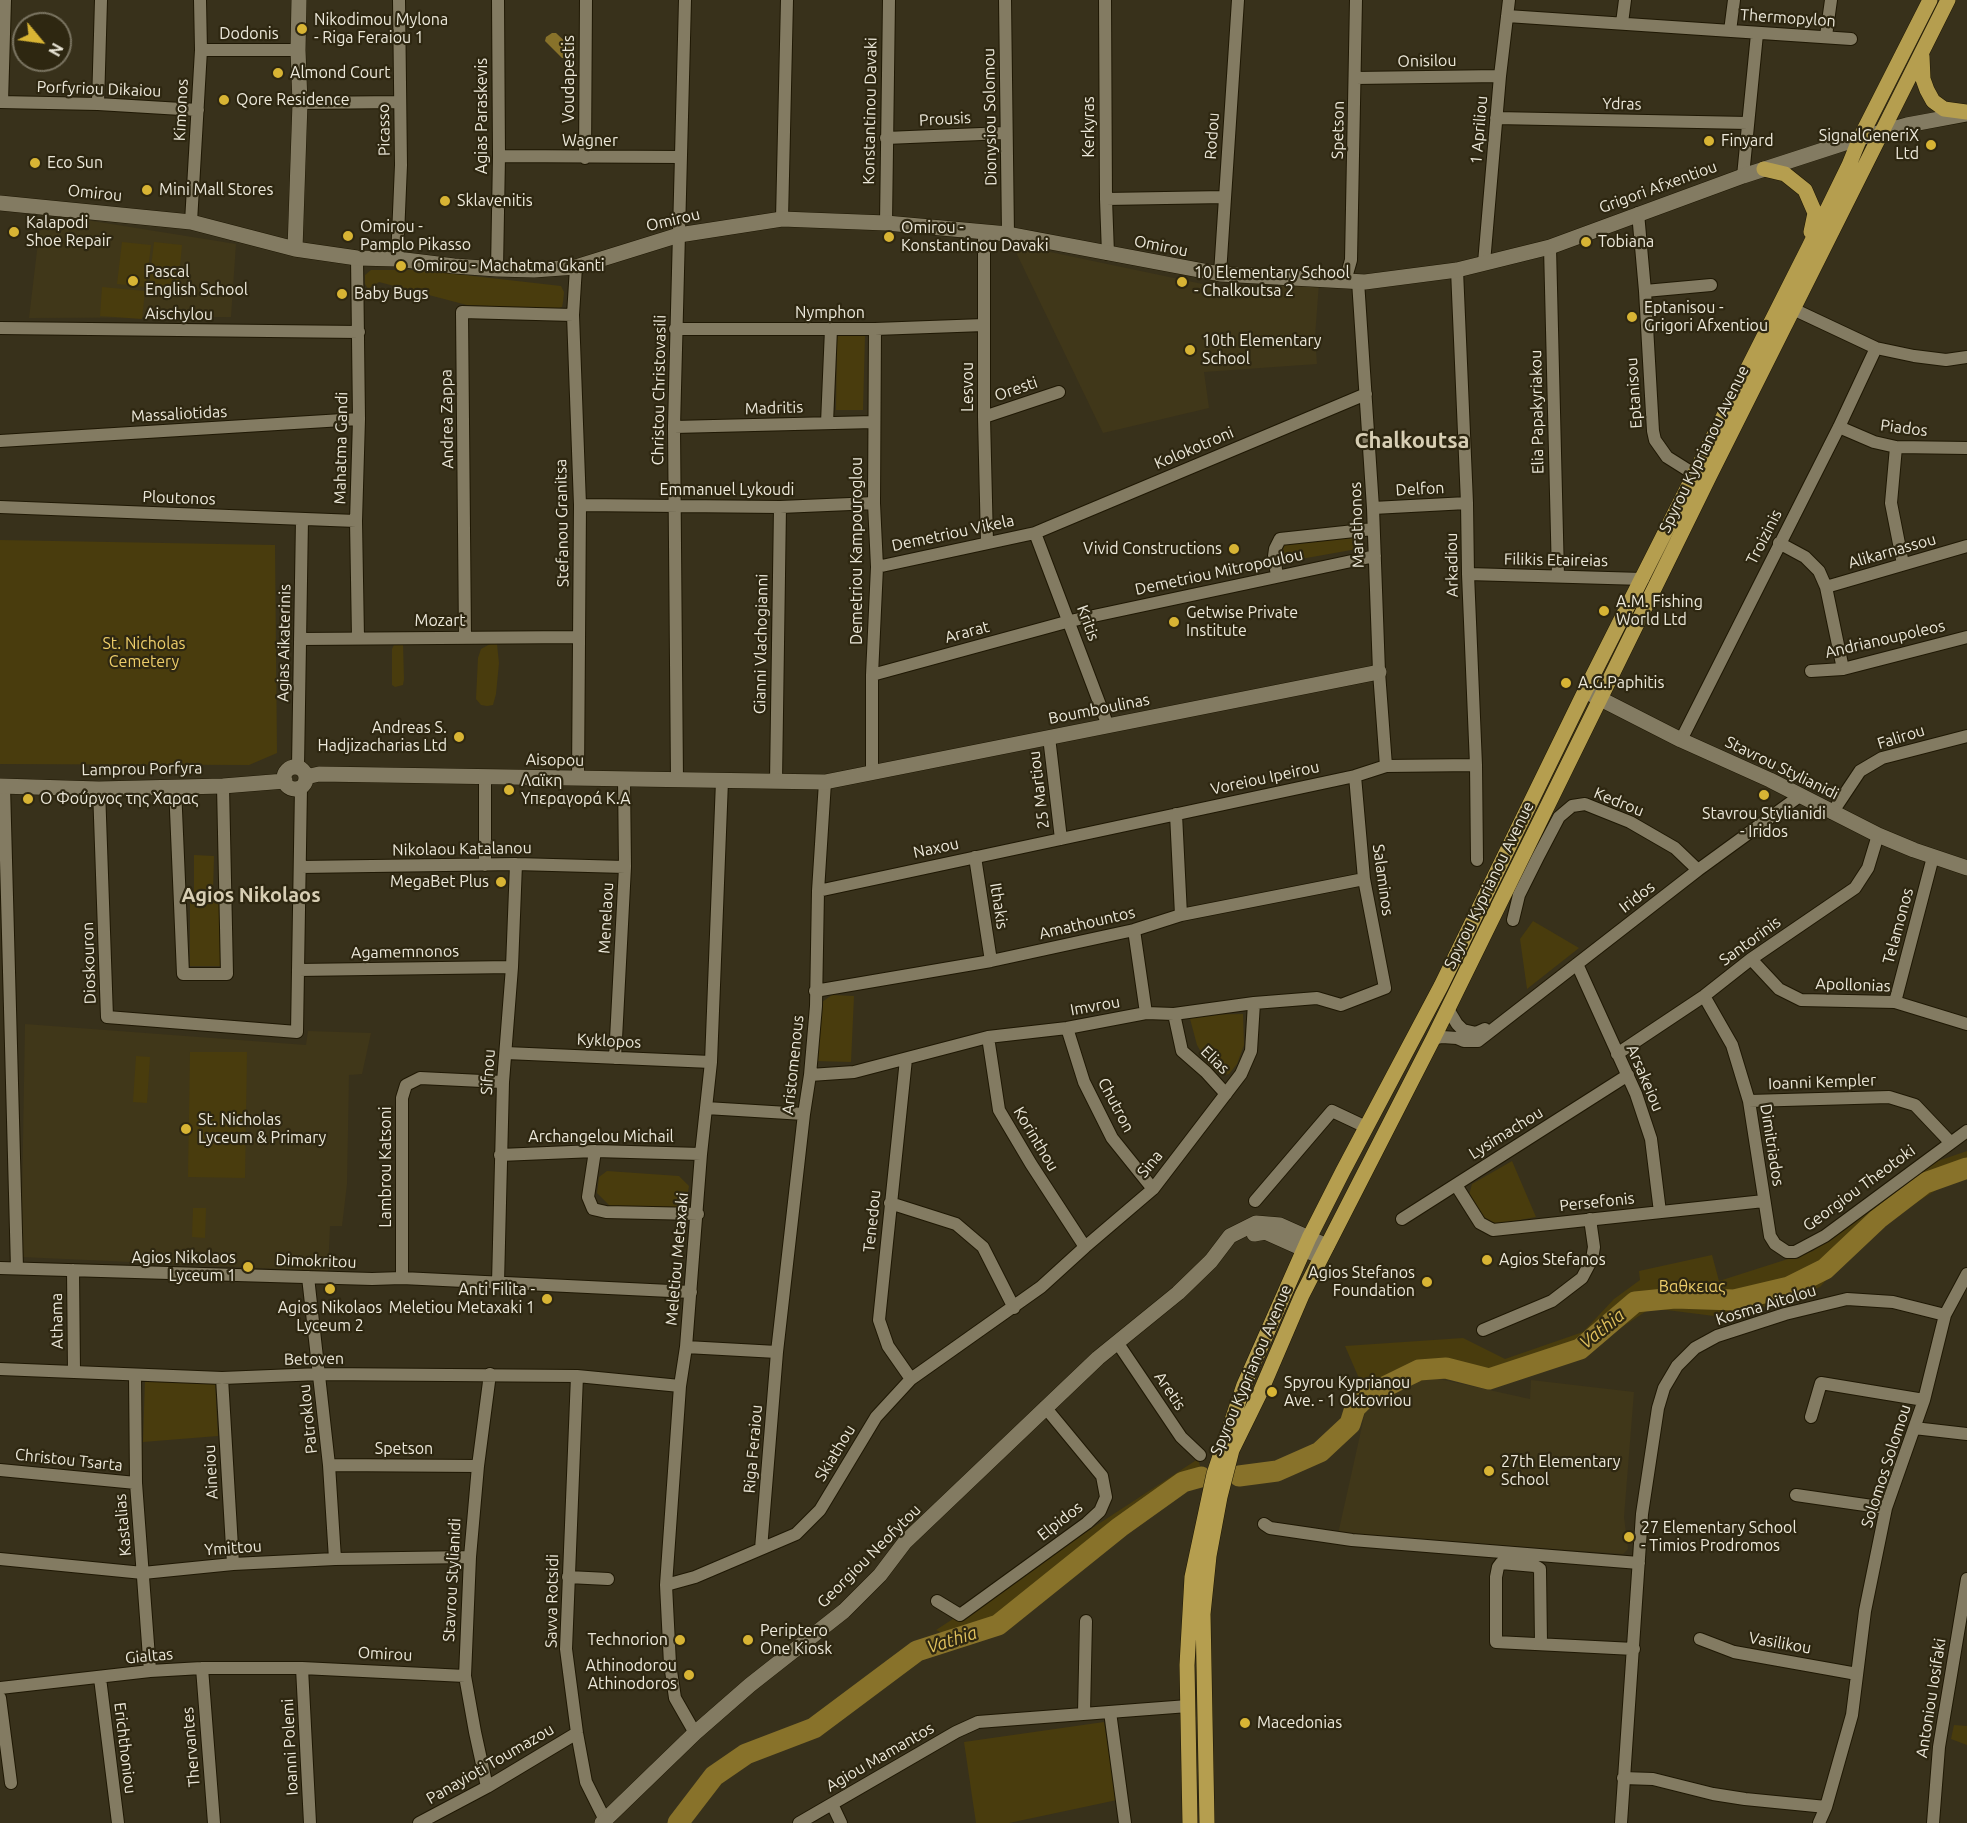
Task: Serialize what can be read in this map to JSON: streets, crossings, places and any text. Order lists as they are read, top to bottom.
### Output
{
  "streets": {
    "main road": ["Spyrou Kyprianou Avenue"],
    "street": [
      "Thermopylon",
      "Dodonis",
      "Onisilou",
      "Voudapestis",
      "Porfyriou Dikaiou",
      "Ydras",
      "Kimonos",
      "Konstantinou Davaki",
      "Agias Paraskevis",
      "Dionysiou Solomou",
      "Prousis",
      "Kerkyras",
      "Picasso",
      "Spetson",
      "1 Apriliou",
      "Rodou",
      "Wagner",
      "Grigori Afxentiou",
      "Omirou",
      "Nymphon",
      "Aischylou",
      "Lesvou",
      "Oresti",
      "Christou Christovasili",
      "Eptanisou",
      "Madritis",
      "Elia Papakyriakou",
      "Massaliotidas",
      "Andrea Zappa",
      "Piados",
      "Mahatma Gandi",
      "Kolokotroni",
      "Delfon",
      "Emmanuel Lykoudi",
      "Ploutonos",
      "Stefanou Granitsa",
      "Marathonos",
      "Demetriou Vikela",
      "Troizinis",
      "Demetriou Kampouroglou",
      "Alikarnassou",
      "Filikis Etaireias",
      "Arkadiou",
      "Demetriou Mitropoulou",
      "Mozart",
      "Kritis",
      "Ararat",
      "Andrianoupoleos",
      "Agias Aikaterinis",
      "Gianni Vlachogianni",
      "Boumboulinas",
      "Falirou",
      "Aisopou",
      "Stavrou Stylianidi",
      "Lamprou Porfyra",
      "Voreiou Ipeirou",
      "25 Martiou",
      "Kedrou",
      "Naxou",
      "Nikolaou Katalanou",
      "Salaminos",
      "Iridos",
      "Ithakis",
      "Menelaou",
      "Amathountos",
      "Telamonos",
      "Santorinis",
      "Agamemnonos",
      "Dioskouron",
      "Apollonias",
      "Imvrou",
      "Kyklopos",
      "Elias",
      "Aristomenous",
      "Sifnou",
      "Arsakeiou",
      "Ioanni Kempler",
      "Chutron",
      "Lysimachou",
      "Archangelou Michail",
      "Korinthou",
      "Dimitriados",
      "Sina",
      "Lambrou Katsoni",
      "Georgiou Theotoki",
      "Persefonis",
      "Tenedou",
      "Meletiou Metaxaki",
      "Dimokritou",
      "Kosma Aitolou",
      "Athama",
      "Betoven",
      "Aretis",
      "Patroklou",
      "Riga Feraiou",
      "Skiathou",
      "Christou Tsarta",
      "Solomos Solomou",
      "Aineiou",
      "Elpidos",
      "Kastalias",
      "Ymittou",
      "Georgiou Neofytou",
      "Savva Rotsidi",
      "Vasilikou",
      "Gialtas",
      "Antoniou Iosifaki",
      "Thervantes",
      "Ioanni Polemi",
      "Erichthoniou",
      "Agiou Mamantos",
      "Panayioti Toumazou"
    ]
  },
  "crossings": [
    ["Thermopylon", "1 Apriliou"],
    ["Dodonis", "Kimonos"],
    ["Onisilou", "Spetson"],
    ["Onisilou", "1 Apriliou"],
    ["Voudapestis", "Wagner"],
    ["Porfyriou Dikaiou", "Kimonos"],
    ["Ydras", "1 Apriliou"],
    ["Kimonos", "Omirou"],
    ["Konstantinou Davaki", "Prousis"],
    ["Konstantinou Davaki", "Omirou"],
    ["Agias Paraskevis", "Wagner"],
    ["Agias Paraskevis", "Omirou"],
    ["Dionysiou Solomou", "Prousis"],
    ["Dionysiou Solomou", "Omirou"],
    ["Kerkyras", "Omirou"],
    ["Picasso", "Omirou"],
    ["Spetson", "Grigori Afxentiou"],
    ["Spetson", "Omirou"],
    ["Spetson", "Marathonos"],
    ["Spetson", "Stavrou Stylianidi"],
    ["Spetson", "Patroklou"],
    ["1 Apriliou", "Grigori Afxentiou"],
    ["Rodou", "Omirou"],
    ["Wagner", "Christou Christovasili"],
    ["Grigori Afxentiou", "Omirou"],
    ["Grigori Afxentiou", "Eptanisou"],
    ["Grigori Afxentiou", "Elia Papakyriakou"],
    ["Grigori Afxentiou", "Spyrou Kyprianou Avenue"],
    ["Grigori Afxentiou", "Marathonos"],
    ["Grigori Afxentiou", "Arkadiou"],
    ["Omirou", "Lesvou"],
    ["Omirou", "Christou Christovasili"],
    ["Omirou", "Mahatma Gandi"],
    ["Omirou", "Stefanou Granitsa"],
    ["Omirou", "Marathonos"],
    ["Omirou", "Stavrou Stylianidi"],
    ["Omirou", "Gialtas"],
    ["Omirou", "Ioanni Polemi"],
    ["Nymphon", "Lesvou"],
    ["Nymphon", "Christou Christovasili"],
    ["Nymphon", "Demetriou Kampouroglou"],
    ["Aischylou", "Mahatma Gandi"],
    ["Lesvou", "Oresti"],
    ["Lesvou", "Demetriou Vikela"],
    ["Christou Christovasili", "Madritis"],
    ["Christou Christovasili", "Emmanuel Lykoudi"],
    ["Christou Christovasili", "Aisopou"],
    ["Eptanisou", "Spyrou Kyprianou Avenue"],
    ["Madritis", "Demetriou Kampouroglou"],
    ["Elia Papakyriakou", "Filikis Etaireias"],
    ["Massaliotidas", "Mahatma Gandi"],
    ["Andrea Zappa", "Stefanou Granitsa"],
    ["Andrea Zappa", "Mozart"],
    ["Piados", "Troizinis"],
    ["Mahatma Gandi", "Ploutonos"],
    ["Mahatma Gandi", "Mozart"],
    ["Kolokotroni", "Marathonos"],
    ["Kolokotroni", "Demetriou Vikela"],
    ["Kolokotroni", "Kritis"],
    ["Spyrou Kyprianou Avenue", "Filikis Etaireias"],
    ["Spyrou Kyprianou Avenue", "Stavrou Stylianidi"],
    ["Spyrou Kyprianou Avenue", "Iridos"],
    ["Spyrou Kyprianou Avenue", "Georgiou Neofytou"],
    ["Delfon", "Marathonos"],
    ["Delfon", "Arkadiou"],
    ["Emmanuel Lykoudi", "Stefanou Granitsa"],
    ["Emmanuel Lykoudi", "Demetriou Kampouroglou"],
    ["Emmanuel Lykoudi", "Gianni Vlachogianni"],
    ["Ploutonos", "Agias Aikaterinis"],
    ["Stefanou Granitsa", "Mozart"],
    ["Stefanou Granitsa", "Aisopou"],
    ["Marathonos", "Demetriou Mitropoulou"],
    ["Marathonos", "Boumboulinas"],
    ["Marathonos", "Voreiou Ipeirou"],
    ["Demetriou Vikela", "Demetriou Kampouroglou"],
    ["Demetriou Vikela", "Kritis"],
    ["Troizinis", "Stavrou Stylianidi"],
    ["Demetriou Kampouroglou", "Ararat"],
    ["Demetriou Kampouroglou", "Boumboulinas"],
    ["Filikis Etaireias", "Arkadiou"],
    ["Arkadiou", "Voreiou Ipeirou"],
    ["Demetriou Mitropoulou", "Kritis"],
    ["Demetriou Mitropoulou", "Ararat"],
    ["Mozart", "Agias Aikaterinis"],
    ["Kritis", "Ararat"],
    ["Kritis", "Boumboulinas"],
    ["Agias Aikaterinis", "Aisopou"],
    ["Agias Aikaterinis", "Lamprou Porfyra"],
    ["Agias Aikaterinis", "Nikolaou Katalanou"],
    ["Agias Aikaterinis", "Agamemnonos"],
    ["Agias Aikaterinis", "Dioskouron"],
    ["Gianni Vlachogianni", "Aisopou"],
    ["Boumboulinas", "Aisopou"],
    ["Boumboulinas", "25 Martiou"],
    ["Boumboulinas", "Aristomenous"],
    ["Falirou", "Stavrou Stylianidi"],
    ["Aisopou", "Lamprou Porfyra"],
    ["Aisopou", "Menelaou"],
    ["Aisopou", "Aristomenous"],
    ["Aisopou", "Meletiou Metaxaki"],
    ["Stavrou Stylianidi", "Iridos"],
    ["Stavrou Stylianidi", "Telamonos"],
    ["Stavrou Stylianidi", "Santorinis"],
    ["Stavrou Stylianidi", "Betoven"],
    ["Stavrou Stylianidi", "Ymittou"],
    ["Stavrou Stylianidi", "Panayioti Toumazou"],
    ["Lamprou Porfyra", "Dioskouron"],
    ["Voreiou Ipeirou", "25 Martiou"],
    ["Voreiou Ipeirou", "Naxou"],
    ["Voreiou Ipeirou", "Salaminos"],
    ["25 Martiou", "Naxou"],
    ["Kedrou", "Iridos"],
    ["Naxou", "Ithakis"],
    ["Naxou", "Aristomenous"],
    ["Nikolaou Katalanou", "Menelaou"],
    ["Nikolaou Katalanou", "Sifnou"],
    ["Salaminos", "Amathountos"],
    ["Salaminos", "Imvrou"],
    ["Iridos", "Arsakeiou"],
    ["Ithakis", "Amathountos"],
    ["Menelaou", "Kyklopos"],
    ["Amathountos", "Aristomenous"],
    ["Telamonos", "Apollonias"],
    ["Santorinis", "Apollonias"],
    ["Santorinis", "Arsakeiou"],
    ["Santorinis", "Dimitriados"],
    ["Agamemnonos", "Sifnou"],
    ["Imvrou", "Elias"],
    ["Imvrou", "Aristomenous"],
    ["Imvrou", "Chutron"],
    ["Imvrou", "Korinthou"],
    ["Imvrou", "Sina"],
    ["Imvrou", "Tenedou"],
    ["Kyklopos", "Sifnou"],
    ["Kyklopos", "Meletiou Metaxaki"],
    ["Elias", "Sina"],
    ["Aristomenous", "Riga Feraiou"],
    ["Sifnou", "Archangelou Michail"],
    ["Sifnou", "Lambrou Katsoni"],
    ["Sifnou", "Dimokritou"],
    ["Arsakeiou", "Lysimachou"],
    ["Arsakeiou", "Persefonis"],
    ["Ioanni Kempler", "Dimitriados"],
    ["Ioanni Kempler", "Georgiou Theotoki"],
    ["Chutron", "Sina"],
    ["Lysimachou", "Persefonis"],
    ["Archangelou Michail", "Meletiou Metaxaki"],
    ["Korinthou", "Sina"],
    ["Dimitriados", "Georgiou Theotoki"],
    ["Dimitriados", "Persefonis"],
    ["Sina", "Skiathou"],
    ["Lambrou Katsoni", "Dimokritou"],
    ["Georgiou Theotoki", "Persefonis"],
    ["Tenedou", "Skiathou"],
    ["Meletiou Metaxaki", "Dimokritou"],
    ["Meletiou Metaxaki", "Betoven"],
    ["Meletiou Metaxaki", "Skiathou"],
    ["Meletiou Metaxaki", "Georgiou Neofytou"],
    ["Dimokritou", "Athama"],
    ["Dimokritou", "Patroklou"],
    ["Kosma Aitolou", "Solomos Solomou"],
    ["Athama", "Betoven"],
    ["Betoven", "Patroklou"],
    ["Betoven", "Aineiou"],
    ["Betoven", "Kastalias"],
    ["Betoven", "Savva Rotsidi"],
    ["Aretis", "Georgiou Neofytou"],
    ["Patroklou", "Ymittou"],
    ["Riga Feraiou", "Skiathou"],
    ["Christou Tsarta", "Kastalias"],
    ["Solomos Solomou", "Vasilikou"],
    ["Aineiou", "Ymittou"],
    ["Elpidos", "Georgiou Neofytou"],
    ["Kastalias", "Ymittou"],
    ["Kastalias", "Gialtas"],
    ["Georgiou Neofytou", "Savva Rotsidi"],
    ["Savva Rotsidi", "Panayioti Toumazou"],
    ["Gialtas", "Thervantes"],
    ["Gialtas", "Ioanni Polemi"],
    ["Gialtas", "Erichthoniou"]
  ],
  "districts": ["Chalkoutsa", "Agios Nikolaos"],
  "water": ["Vathia"],
  "parks": ["St. Nicholas Cemetery", "Βαθκειας"],
  "places": [
    "Nikodimou Mylona - Riga Feraiou 1",
    "Almond Court",
    "Qore Residence",
    "Finyard",
    "SignalGeneriX Ltd",
    "Eco Sun",
    "Mini Mall Stores",
    "Sklavenitis",
    "Kalapodi Shoe Repair",
    "Omirou - Pamplo Pikasso",
    "Omirou - Konstantinou Davaki",
    "Tobiana",
    "Omirou - Machatma Gkanti",
    "Pascal English School",
    "10 Elementary School - Chalkoutsa 2",
    "Baby Bugs",
    "Eptanisou - Grigori Afxentiou",
    "10th Elementary School",
    "Vivid Constructions",
    "A.M. Fishing World Ltd",
    "Getwise Private Institute",
    "A.G.Paphitis",
    "Andreas S. Hadjizacharias Ltd",
    "Λαϊκη Υπεραγορά Κ.Α",
    "Stavrou Stylianidi - Iridos",
    "Ο Φούρνος της Χαρας",
    "MegaBet Plus",
    "St. Nicholas Lyceum & Primary",
    "Agios Stefanos",
    "Agios Nikolaos Lyceum 1",
    "Agios Stefanos Foundation",
    "Agios Nikolaos Lyceum 2",
    "Anti Filita - Meletiou Metaxaki 1",
    "Spyrou Kyprianou Ave. - 1 Oktovriou",
    "27th Elementary School",
    "27 Elementary School - Timios Prodromos",
    "Technorion",
    "Periptero One Kiosk",
    "Athinodorou Athinodoros",
    "Macedonias"
  ],
  "north": "bottom right"
}
